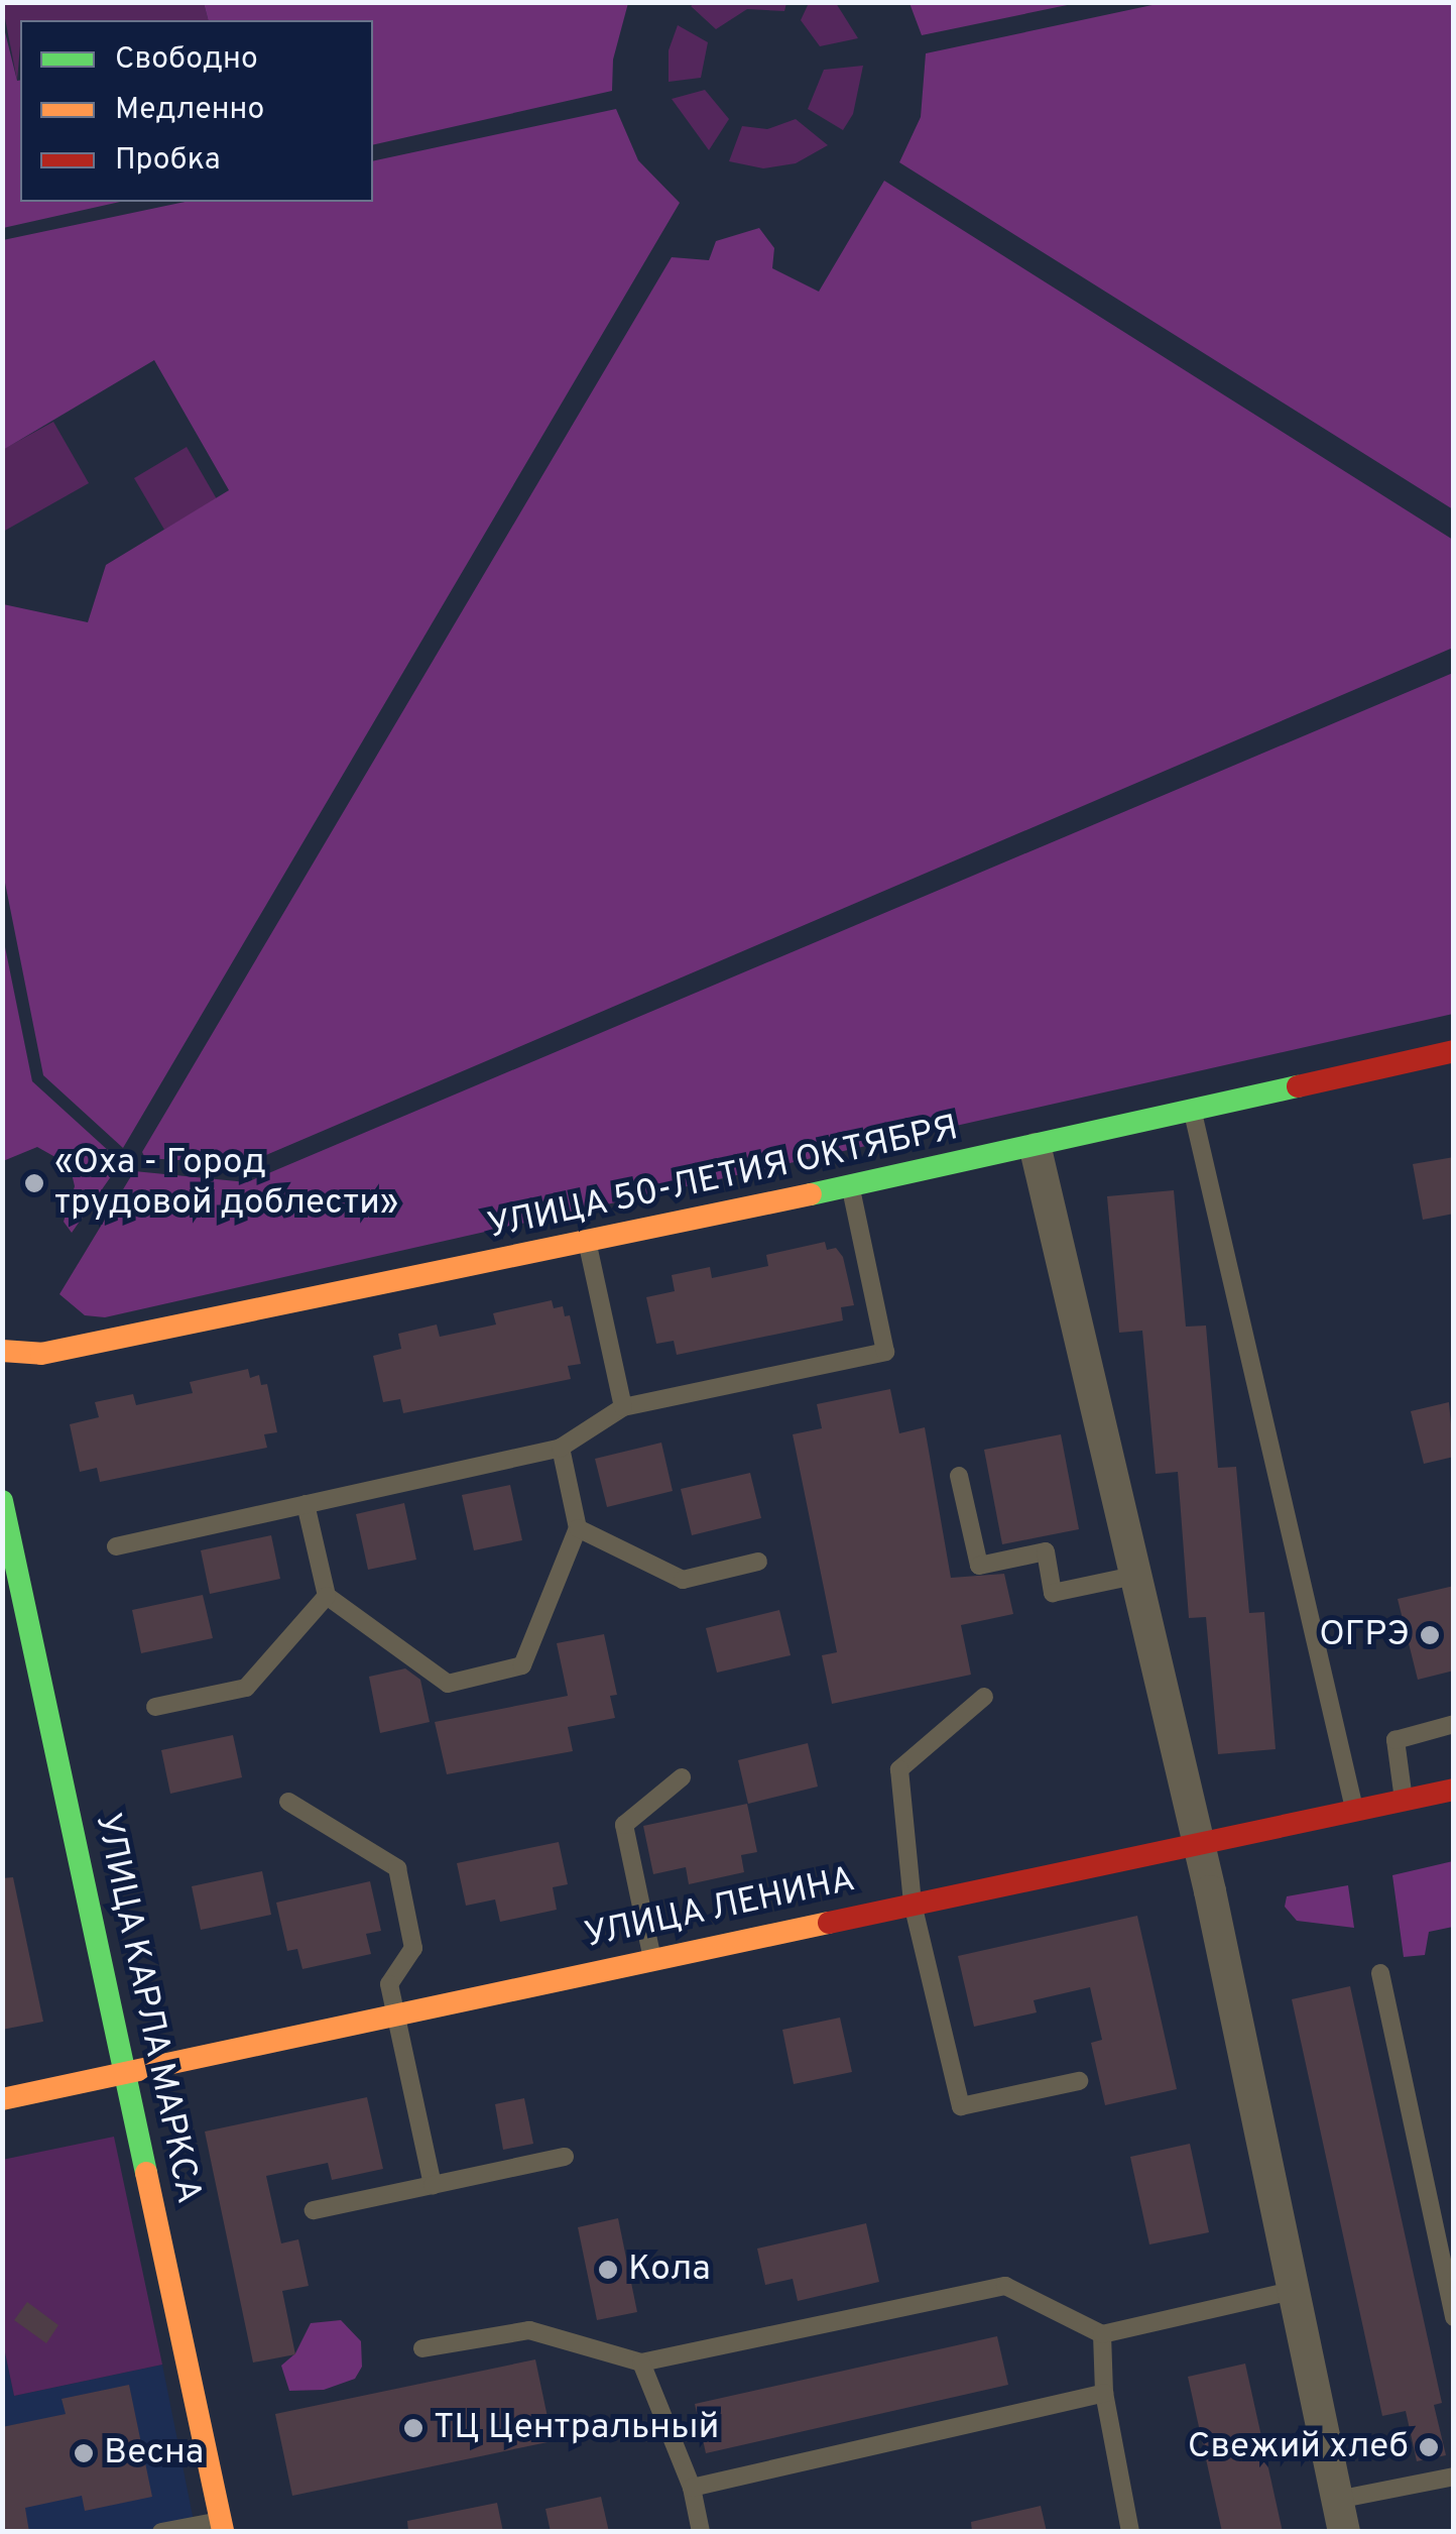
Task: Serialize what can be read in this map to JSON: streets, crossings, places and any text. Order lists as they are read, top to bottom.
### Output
{
  "streets": {
    "street": ["УЛИЦА 50-ЛЕТИЯ ОКТЯБРЯ", "УЛИЦА ЛЕНИНА", "УЛИЦА КАРЛА МАРКСА"]
  },
  "crossings": [
    ["УЛИЦА ЛЕНИНА", "УЛИЦА КАРЛА МАРКСА"]
  ],
  "places": [
    "«Оха - Город трудовой доблести»",
    "ОГРЭ",
    "Кола",
    "ТЦ Центральный",
    "Свежий хлеб",
    "Весна"
  ],
  "legend": ["Свободно", "Медленно", "Пробка"]
}
